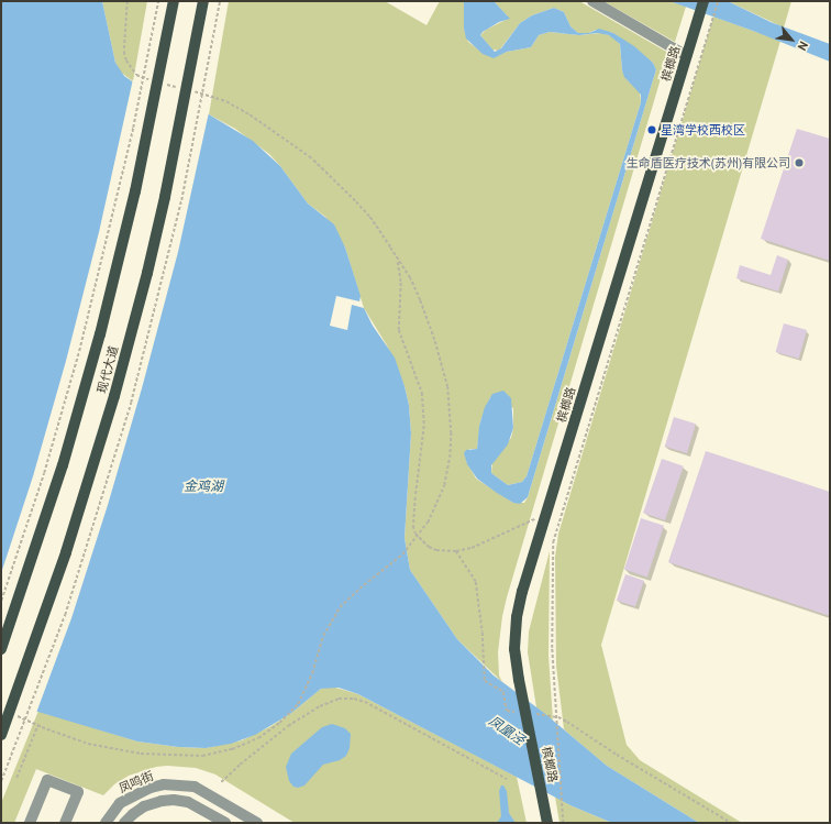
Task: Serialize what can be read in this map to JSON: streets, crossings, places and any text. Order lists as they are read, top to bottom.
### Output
{
  "streets": {
    "main road": ["槟榔路", "现代大道"],
    "street": ["凤鸣街"]
  },
  "water": ["金鸡湖", "凤凰泾"],
  "places": ["星湾学校西校区", "生命盾医疗技术(苏州)有限公司"],
  "north": "bottom right"
}
